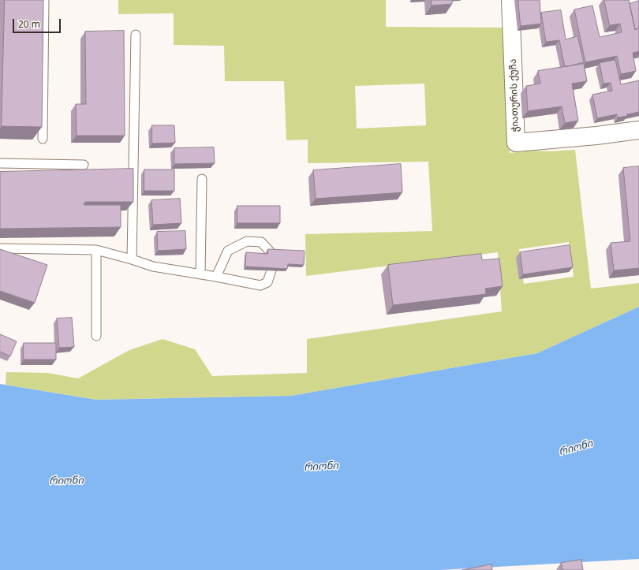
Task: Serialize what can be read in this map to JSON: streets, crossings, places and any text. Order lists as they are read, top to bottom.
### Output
{
  "streets": {
    "street": ["ჭიათურის ქუჩა"]
  },
  "water": ["რიონი"],
  "scale_bar": "20 m"
}
